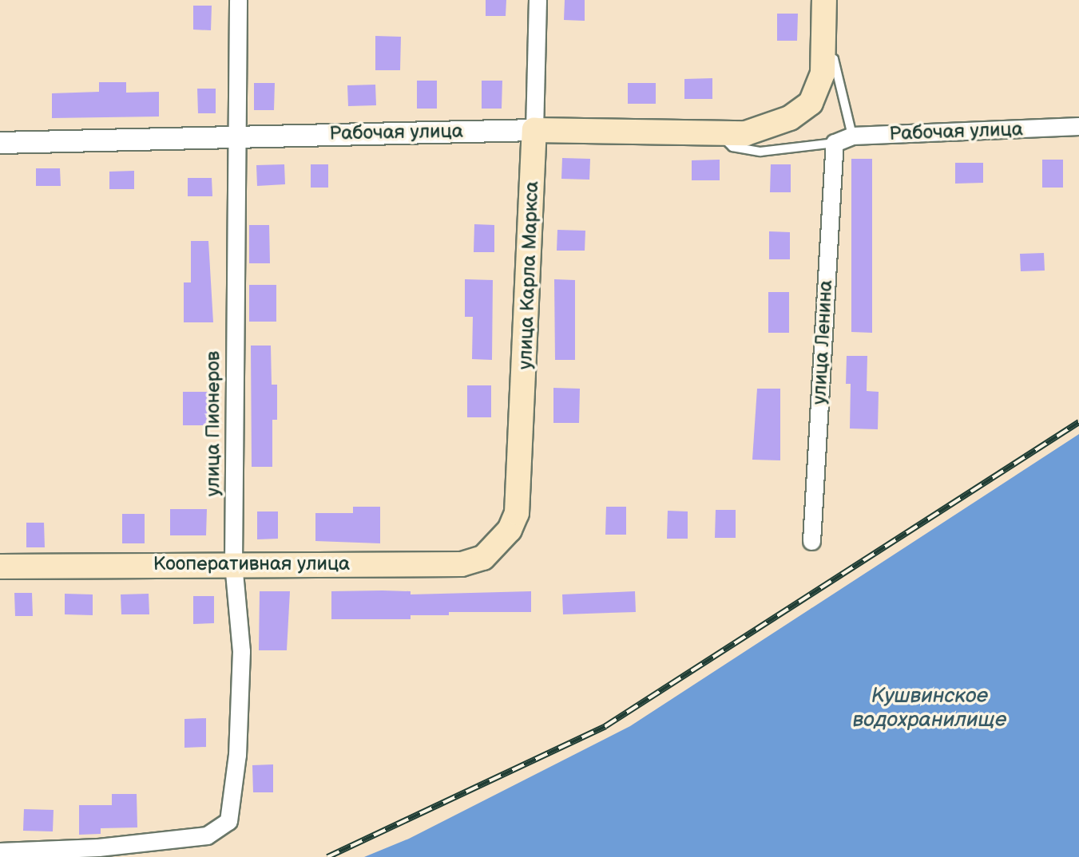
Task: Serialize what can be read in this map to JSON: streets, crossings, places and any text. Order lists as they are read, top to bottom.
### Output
{
  "streets": {
    "main road": ["Рабочая улица", "улица Карла Маркса", "Кооперативная улица"],
    "street": ["улица Ленина", "улица Пионеров"]
  },
  "crossings": [
    ["Рабочая улица", "улица Карла Маркса"],
    ["Рабочая улица", "улица Ленина"],
    ["Рабочая улица", "улица Пионеров"],
    ["улица Карла Маркса", "Кооперативная улица"],
    ["улица Пионеров", "Кооперативная улица"]
  ],
  "water": ["Кушвинское водохранилище"]
}
